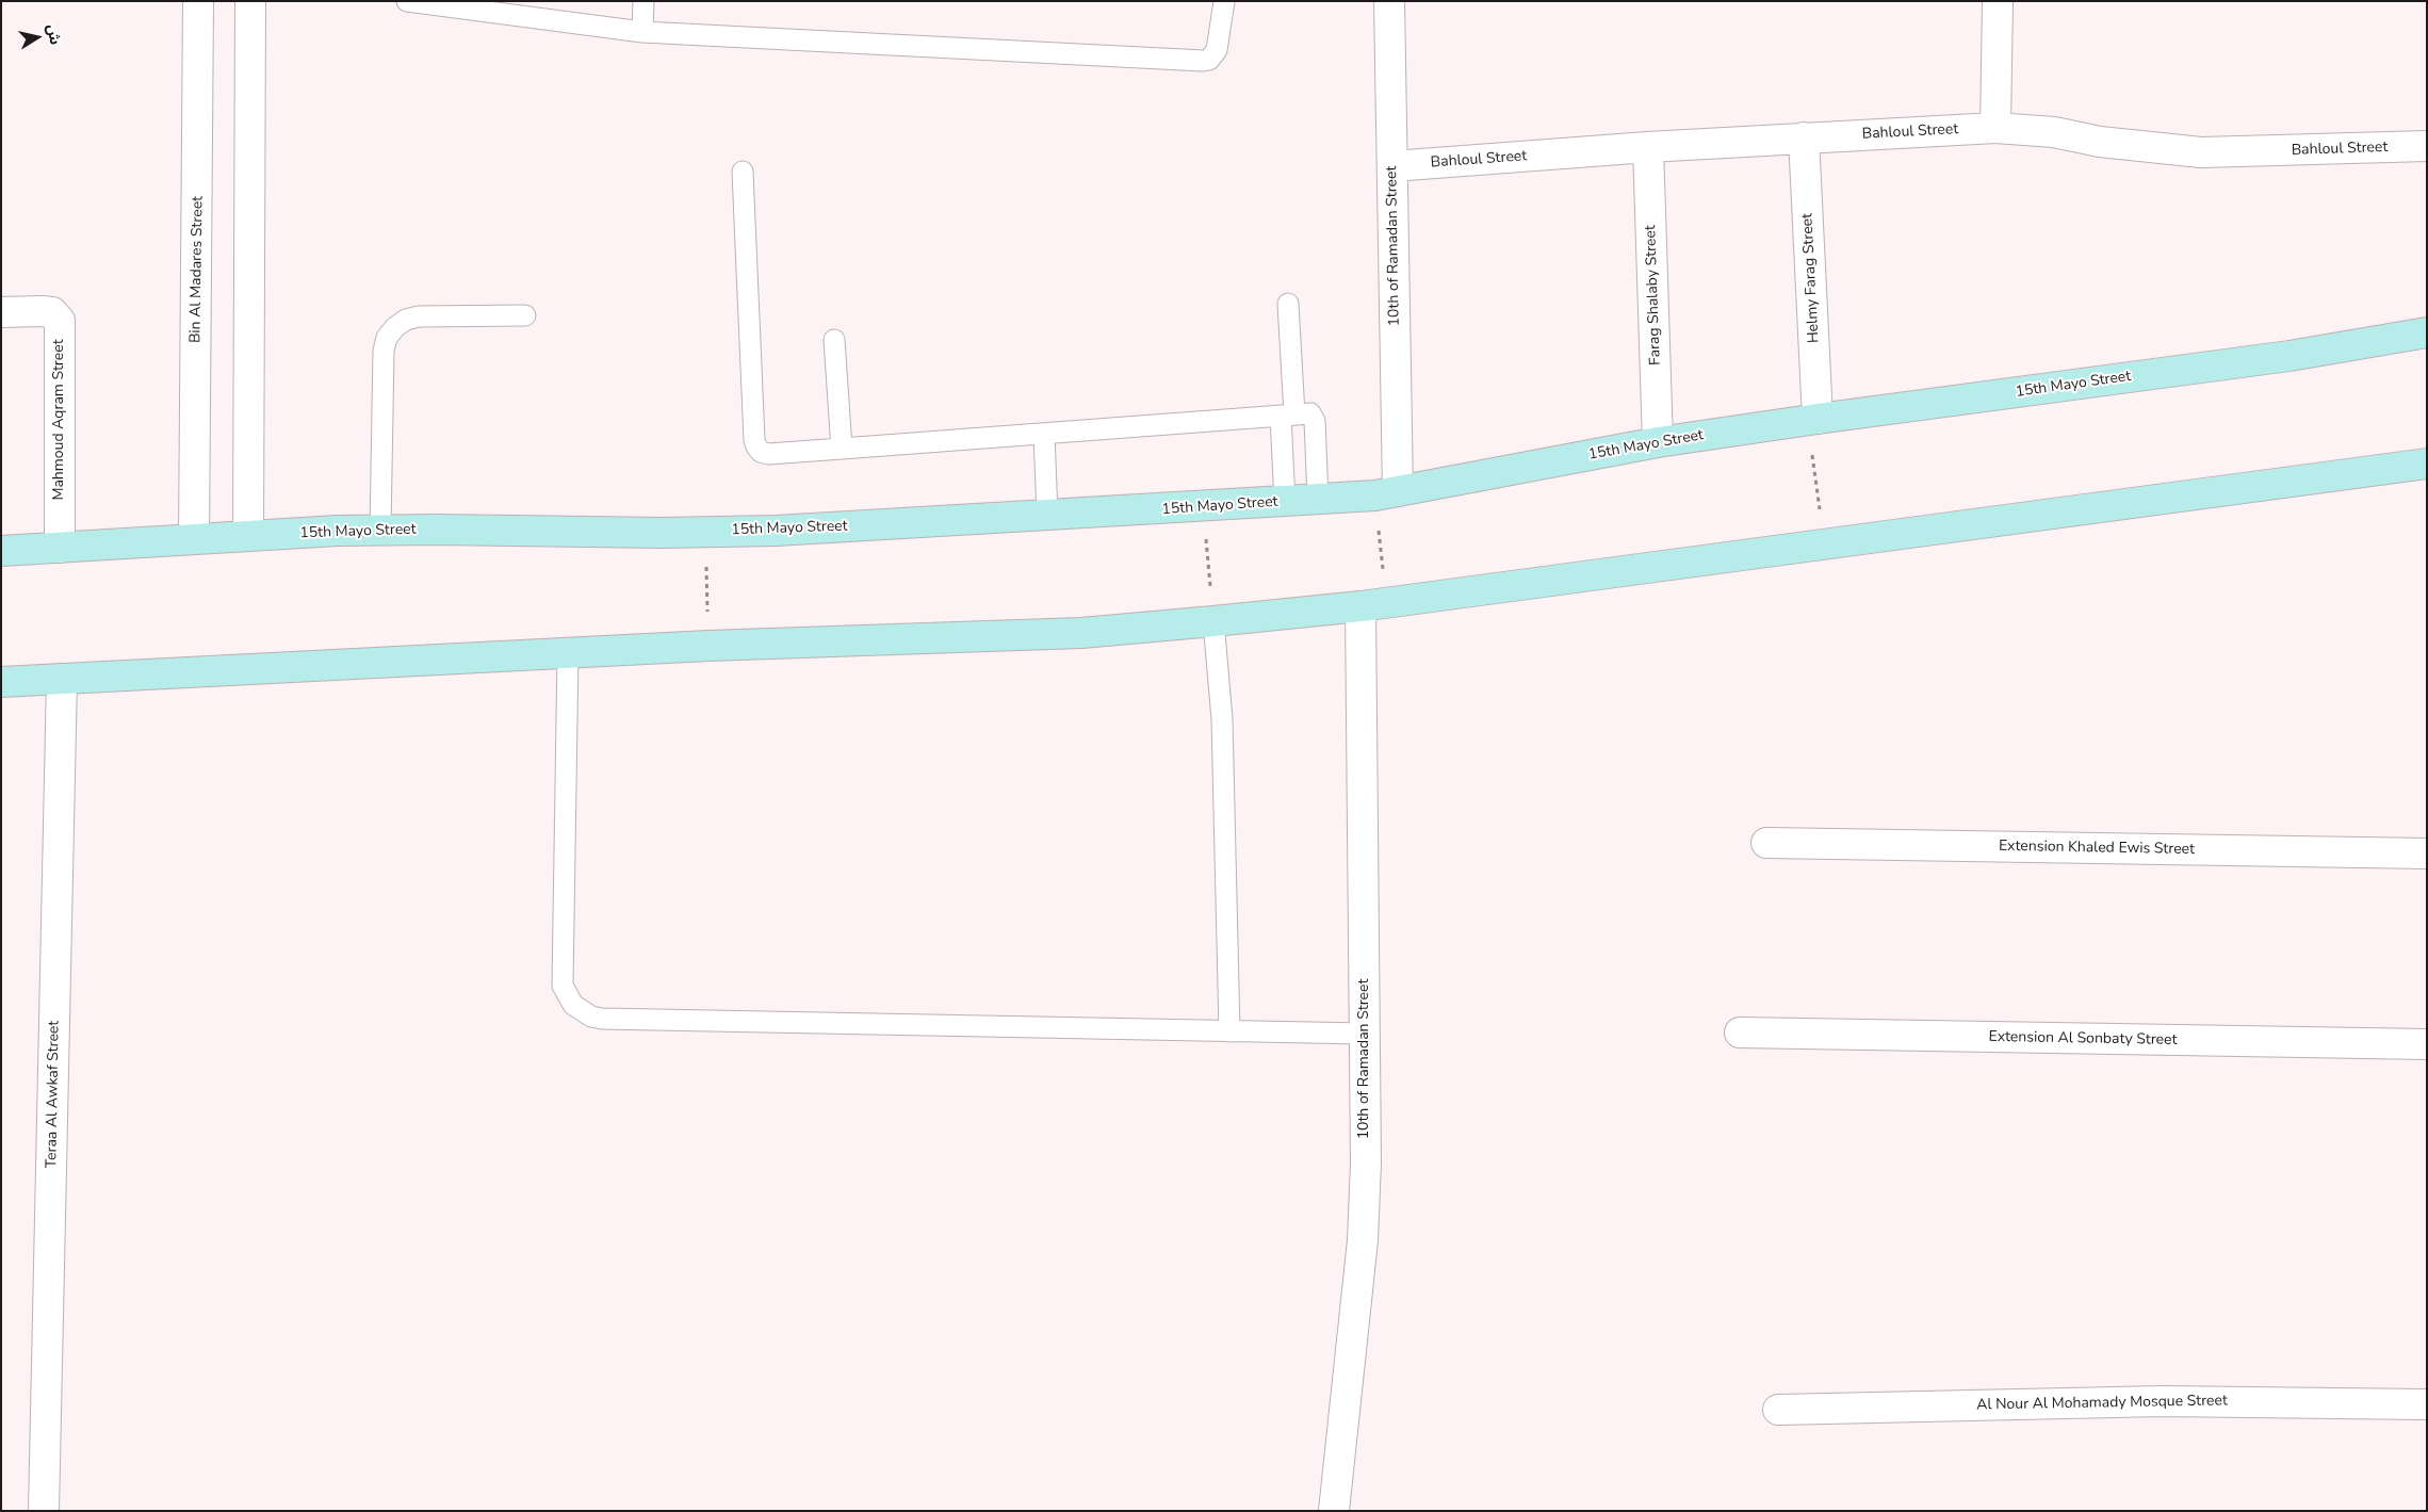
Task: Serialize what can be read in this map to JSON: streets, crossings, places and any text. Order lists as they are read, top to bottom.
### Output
{
  "streets": {
    "main road": ["15th Mayo Street"],
    "street": [
      "Bahloul Street",
      "10th of Ramadan Street",
      "Bin Al Madares Street",
      "Helmy Farag Street",
      "Farag Shalaby Street",
      "Mahmoud Aqram Street",
      "Extension Khaled Ewis Street",
      "Extension Al Sonbaty Street",
      "Teraa Al Awkaf Street",
      "Al Nour Al Mohamady Mosque Street"
    ]
  },
  "crossings": [
    ["Bahloul Street", "10th of Ramadan Street"],
    ["Bahloul Street", "Helmy Farag Street"],
    ["Bahloul Street", "Farag Shalaby Street"],
    ["10th of Ramadan Street", "15th Mayo Street"],
    ["Bin Al Madares Street", "15th Mayo Street"],
    ["Helmy Farag Street", "15th Mayo Street"],
    ["Farag Shalaby Street", "15th Mayo Street"],
    ["15th Mayo Street", "Mahmoud Aqram Street"]
  ],
  "north": "right"
}
